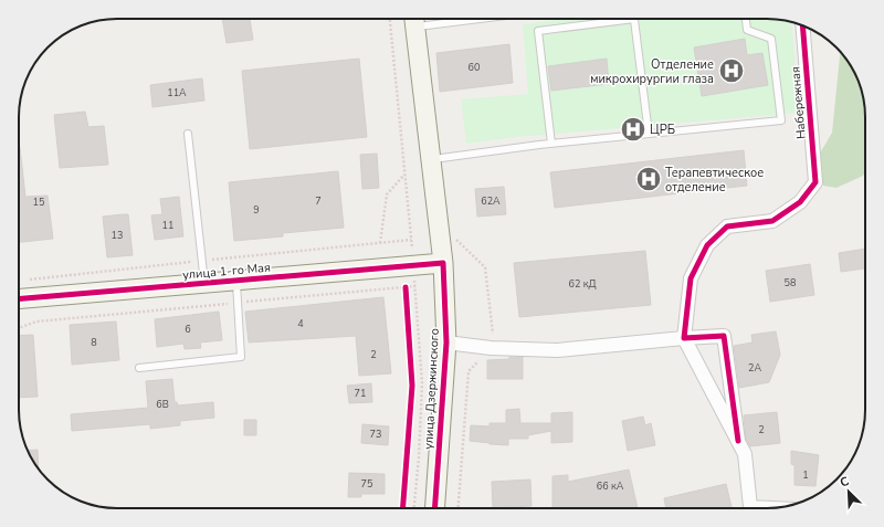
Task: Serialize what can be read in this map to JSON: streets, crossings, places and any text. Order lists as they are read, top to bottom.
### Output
{
  "streets": {
    "main road": ["улица 1-го Мая", "улица Дзержинского"],
    "street": ["Набережная"]
  },
  "crossings": [
    ["улица 1-го Мая", "улица Дзержинского"]
  ],
  "places": {
    "hospital": ["Отделение микрохирургии глаза", "ЦРБ", "Терапевтическое отделение"]
  },
  "house_numbers": [
    "60",
    "11А",
    "7",
    "62А",
    "15",
    "9",
    "11",
    "13",
    "58",
    "62 кД",
    "4",
    "6",
    "8",
    "2",
    "2А",
    "71",
    "6В",
    "2",
    "73",
    "1",
    "75",
    "66 кА"
  ],
  "north": "top left"
}
